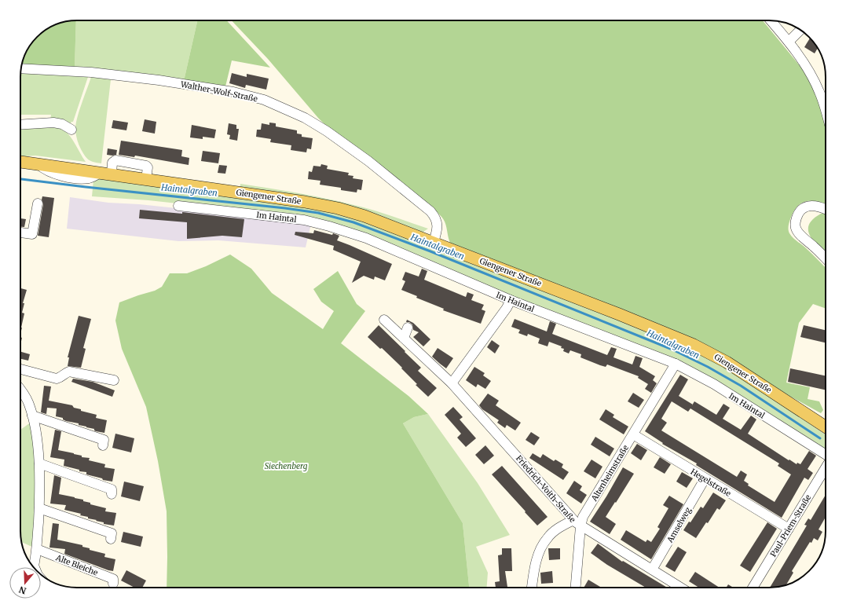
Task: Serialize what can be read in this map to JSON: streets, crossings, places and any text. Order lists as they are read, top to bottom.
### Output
{
  "streets": {
    "main road": ["Giengener Straße"],
    "street": [
      "Walther-Wolf-Straße",
      "Im Haintal",
      "Altenheimstraße",
      "Hegelstraße",
      "Friedrich-Voith-Straße",
      "Amselweg",
      "Paul-Priem-Straße",
      "Alte Bleiche"
    ]
  },
  "crossings": [
    ["Walther-Wolf-Straße", "Giengener Straße"],
    ["Im Haintal", "Altenheimstraße"],
    ["Altenheimstraße", "Hegelstraße"],
    ["Altenheimstraße", "Friedrich-Voith-Straße"],
    ["Hegelstraße", "Amselweg"],
    ["Hegelstraße", "Paul-Priem-Straße"],
    ["Friedrich-Voith-Straße", "Amselweg"]
  ],
  "water": ["Haintalgraben"],
  "parks": ["Siechenberg"],
  "north": "bottom"
}
